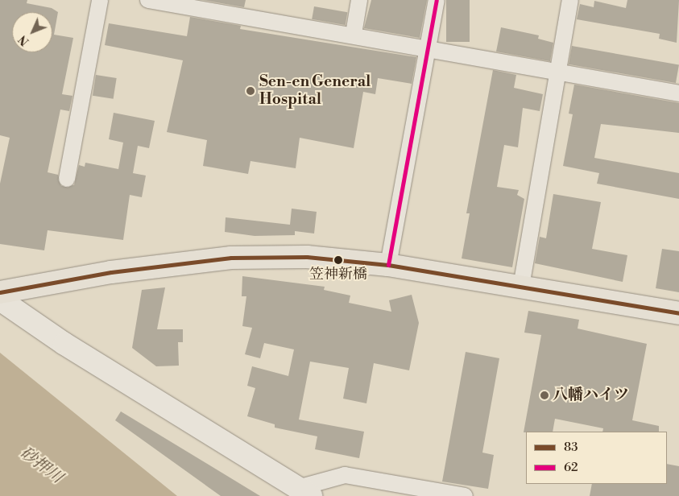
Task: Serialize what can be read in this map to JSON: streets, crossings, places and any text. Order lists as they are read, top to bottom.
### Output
{
  "water": ["砂押川"],
  "places": ["Sen-en General Hospital", "笠神新橋", "八幡ハイツ"],
  "lines": ["transit line 62", "transit line 83"],
  "legend": ["83", "62"],
  "north": "bottom left"
}
